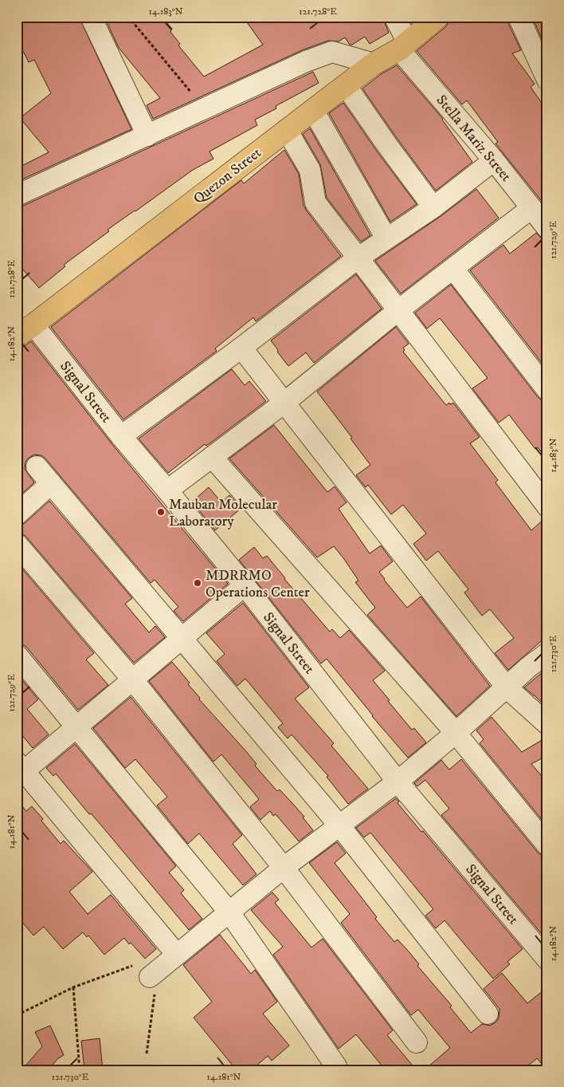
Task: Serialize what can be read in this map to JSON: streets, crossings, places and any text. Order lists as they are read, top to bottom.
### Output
{
  "streets": {
    "main road": ["Quezon Street"],
    "street": ["Stella Mariz Street", "Signal Street"]
  },
  "crossings": [
    ["Stella Mariz Street", "Quezon Street"],
    ["Quezon Street", "Signal Street"]
  ],
  "places": ["Mauban Molecular Laboratory", "MDRRMO Operations Center"],
  "coordinates": [
    "14.183°N",
    "121.728°E",
    "121.729°E",
    "14.182°N",
    "121.730°E",
    "14.181°N"
  ]
}
